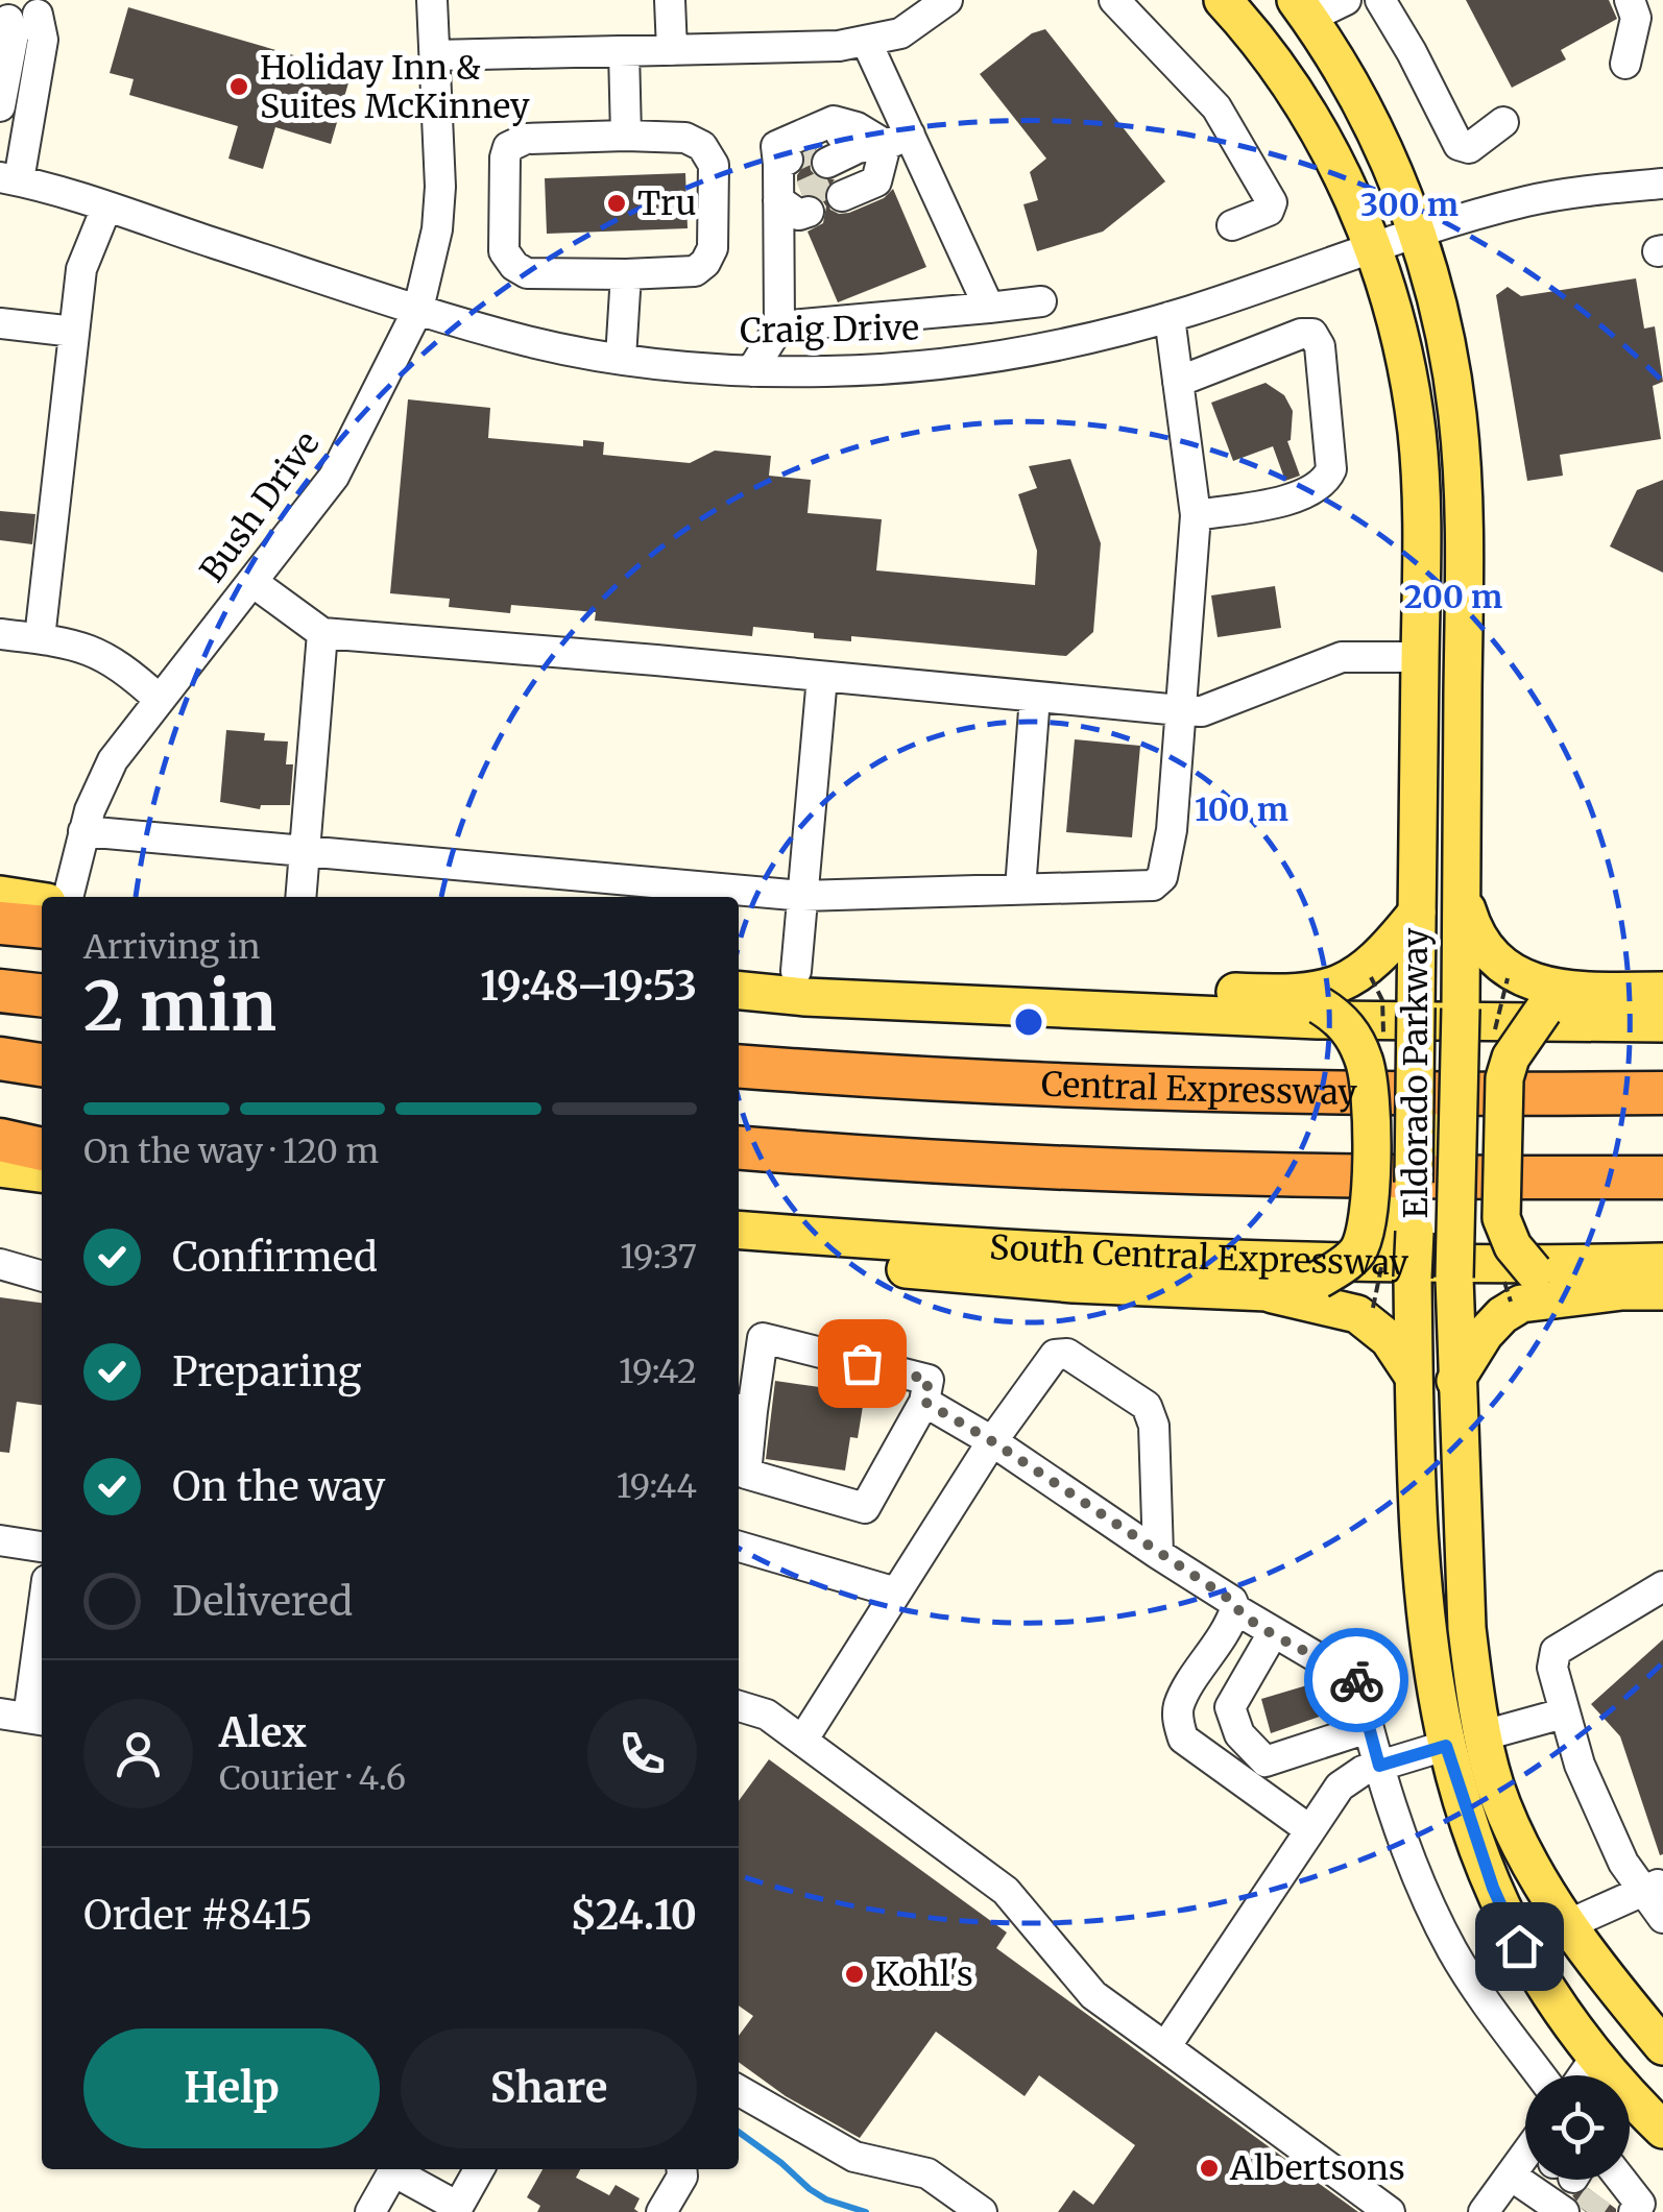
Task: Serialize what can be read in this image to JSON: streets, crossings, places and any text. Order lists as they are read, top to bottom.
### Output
{
  "streets": {
    "highway": ["Central Expressway"],
    "main road": ["Eldorado Parkway", "South Central Expressway"],
    "street": ["Craig Drive", "Bush Drive"]
  },
  "crossings": [
    ["Craig Drive", "Bush Drive"],
    ["Craig Drive", "Eldorado Parkway"]
  ],
  "places": [
    "Holiday Inn & Suites McKinney",
    "Tru",
    "Kohl's",
    "Albertsons"
  ],
  "page": {
    "heading": ["2 min", "Arriving in", "19:48–19:53"],
    "panel": [
      "Alex",
      "Courier · 4.6",
      "Order #8415",
      "$24.10"
    ],
    "bar": "On the way · 120 m",
    "list": [
      ["Confirmed", "19:37"],
      ["Preparing", "19:42"],
      ["On the way", "19:44"],
      "Delivered"
    ],
    "buttons": ["Help", "Share"]
  },
  "rings": ["300 m", "200 m", "100 m"]
}
